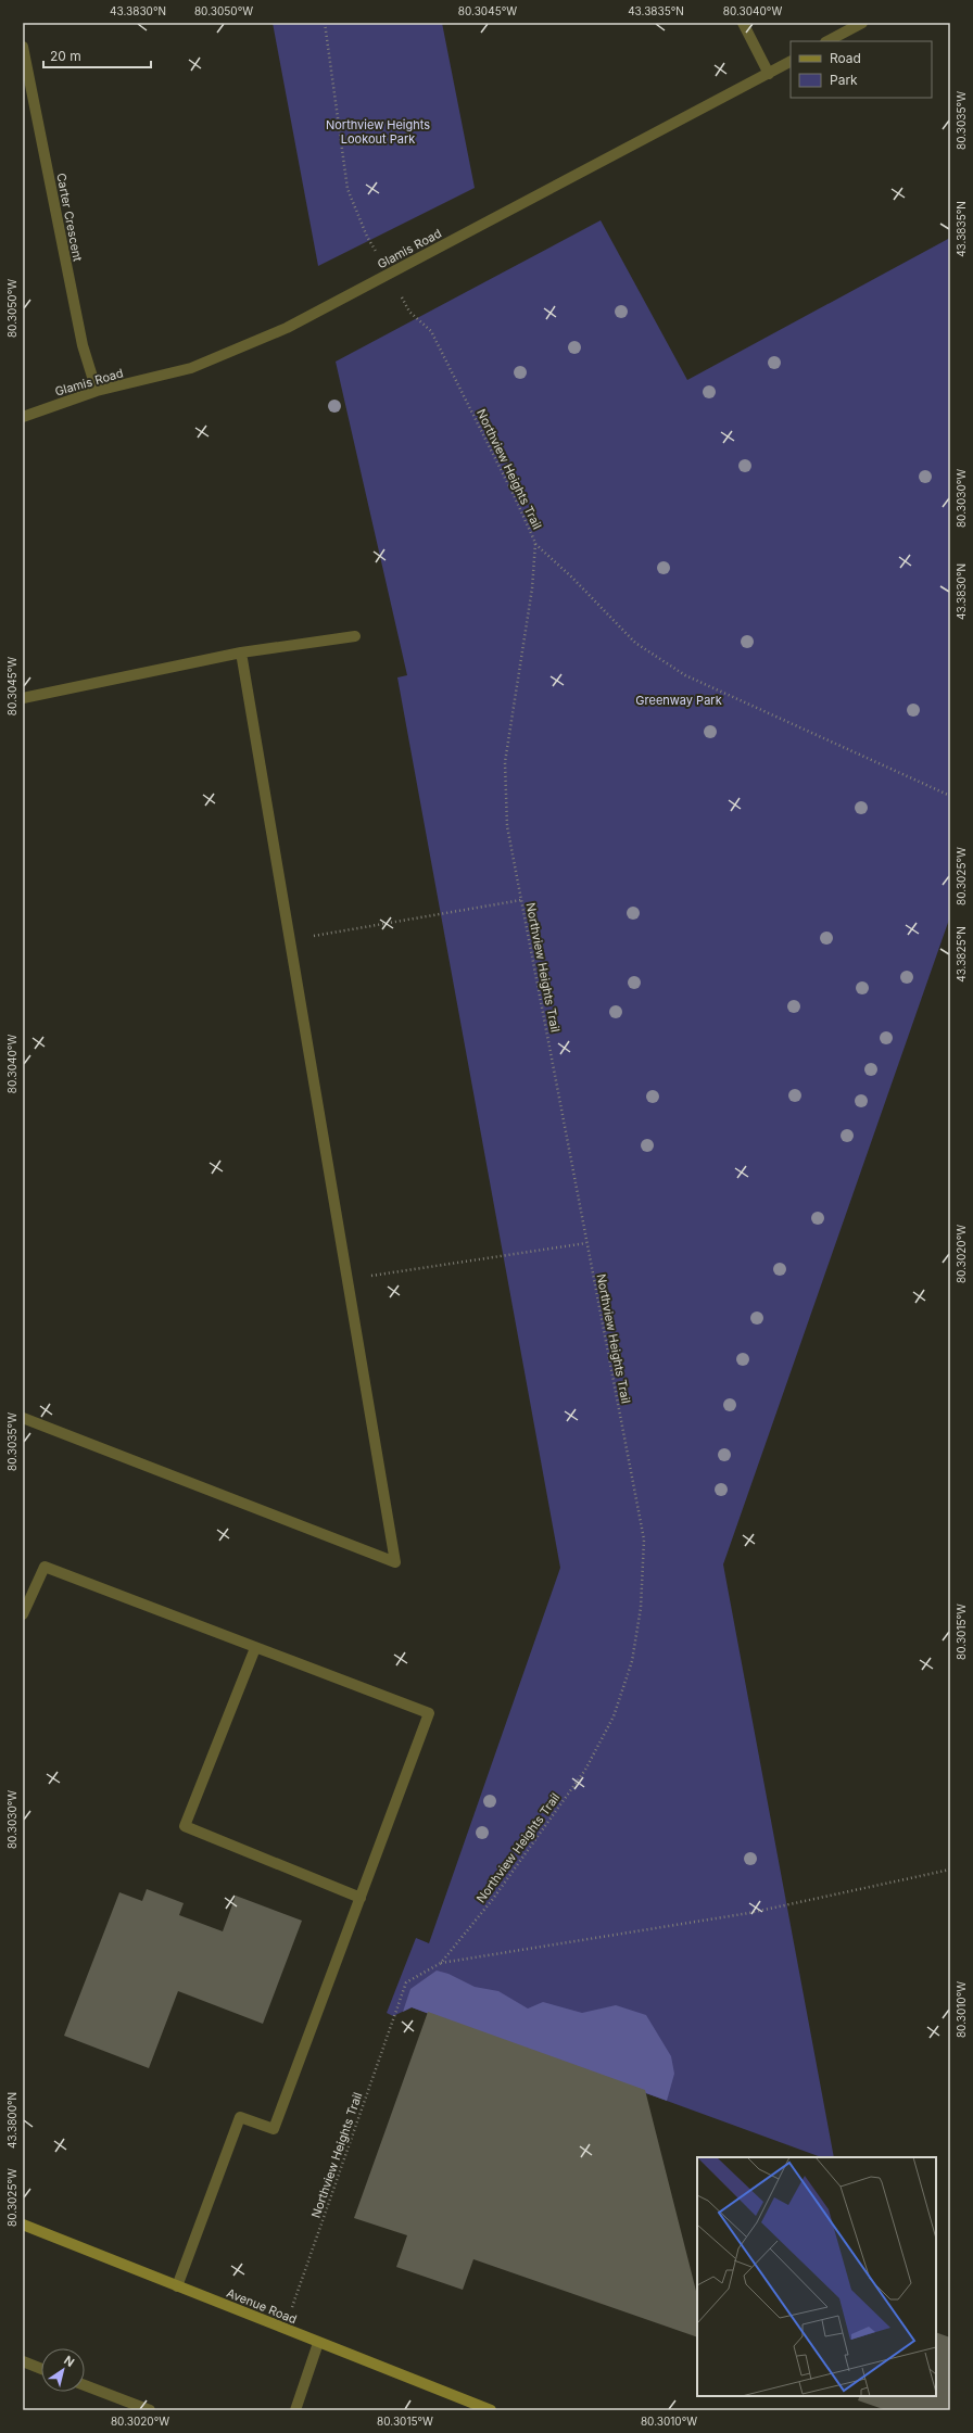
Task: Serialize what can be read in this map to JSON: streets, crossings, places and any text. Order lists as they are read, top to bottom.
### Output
{
  "streets": {
    "street": ["Carter Crescent", "Glamis Road", "Avenue Road"],
    "path": ["Northview Heights Trail"]
  },
  "crossings": [
    ["Carter Crescent", "Glamis Road"],
    ["Northview Heights Trail", "Avenue Road"]
  ],
  "parks": ["Northview Heights Lookout Park", "Greenway Park"],
  "legend": ["Road", "Park"],
  "scale_bar": "20 m",
  "north": "top right",
  "coordinates": [
    "43.3830°N",
    "80.3050°W",
    "80.3045°W",
    "43.3835°N",
    "80.3040°W",
    "80.3035°W",
    "80.3030°W",
    "80.3025°W",
    "43.3825°N",
    "80.3020°W",
    "80.3015°W",
    "80.3010°W",
    "43.3800°N"
  ]
}
